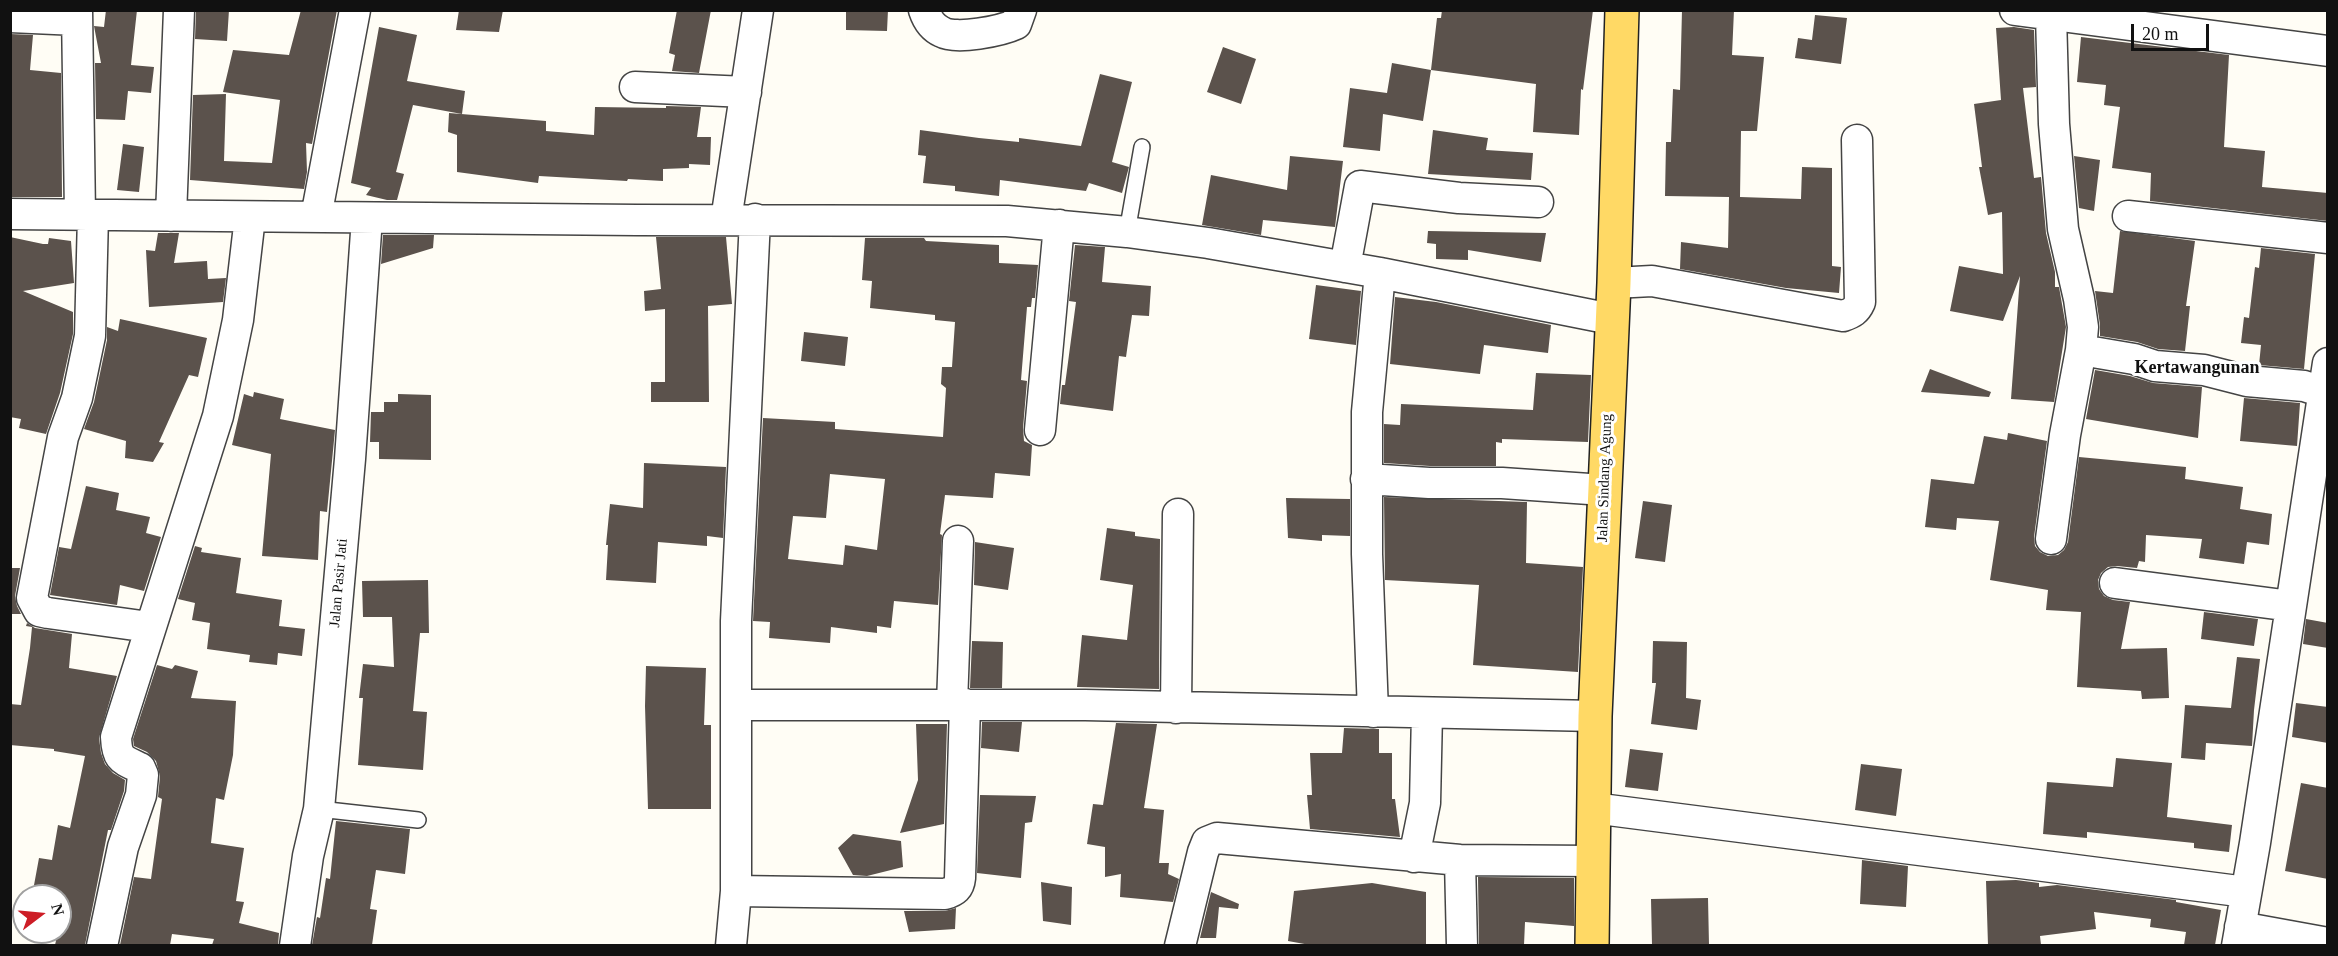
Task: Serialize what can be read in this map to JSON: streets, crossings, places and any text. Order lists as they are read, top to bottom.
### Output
{
  "streets": {
    "main road": ["Jalan Sindang Agung"],
    "street": ["Jalan Pasir Jati"]
  },
  "districts": ["Kertawangunan"],
  "scale_bar": "20 m",
  "north": "right"
}
